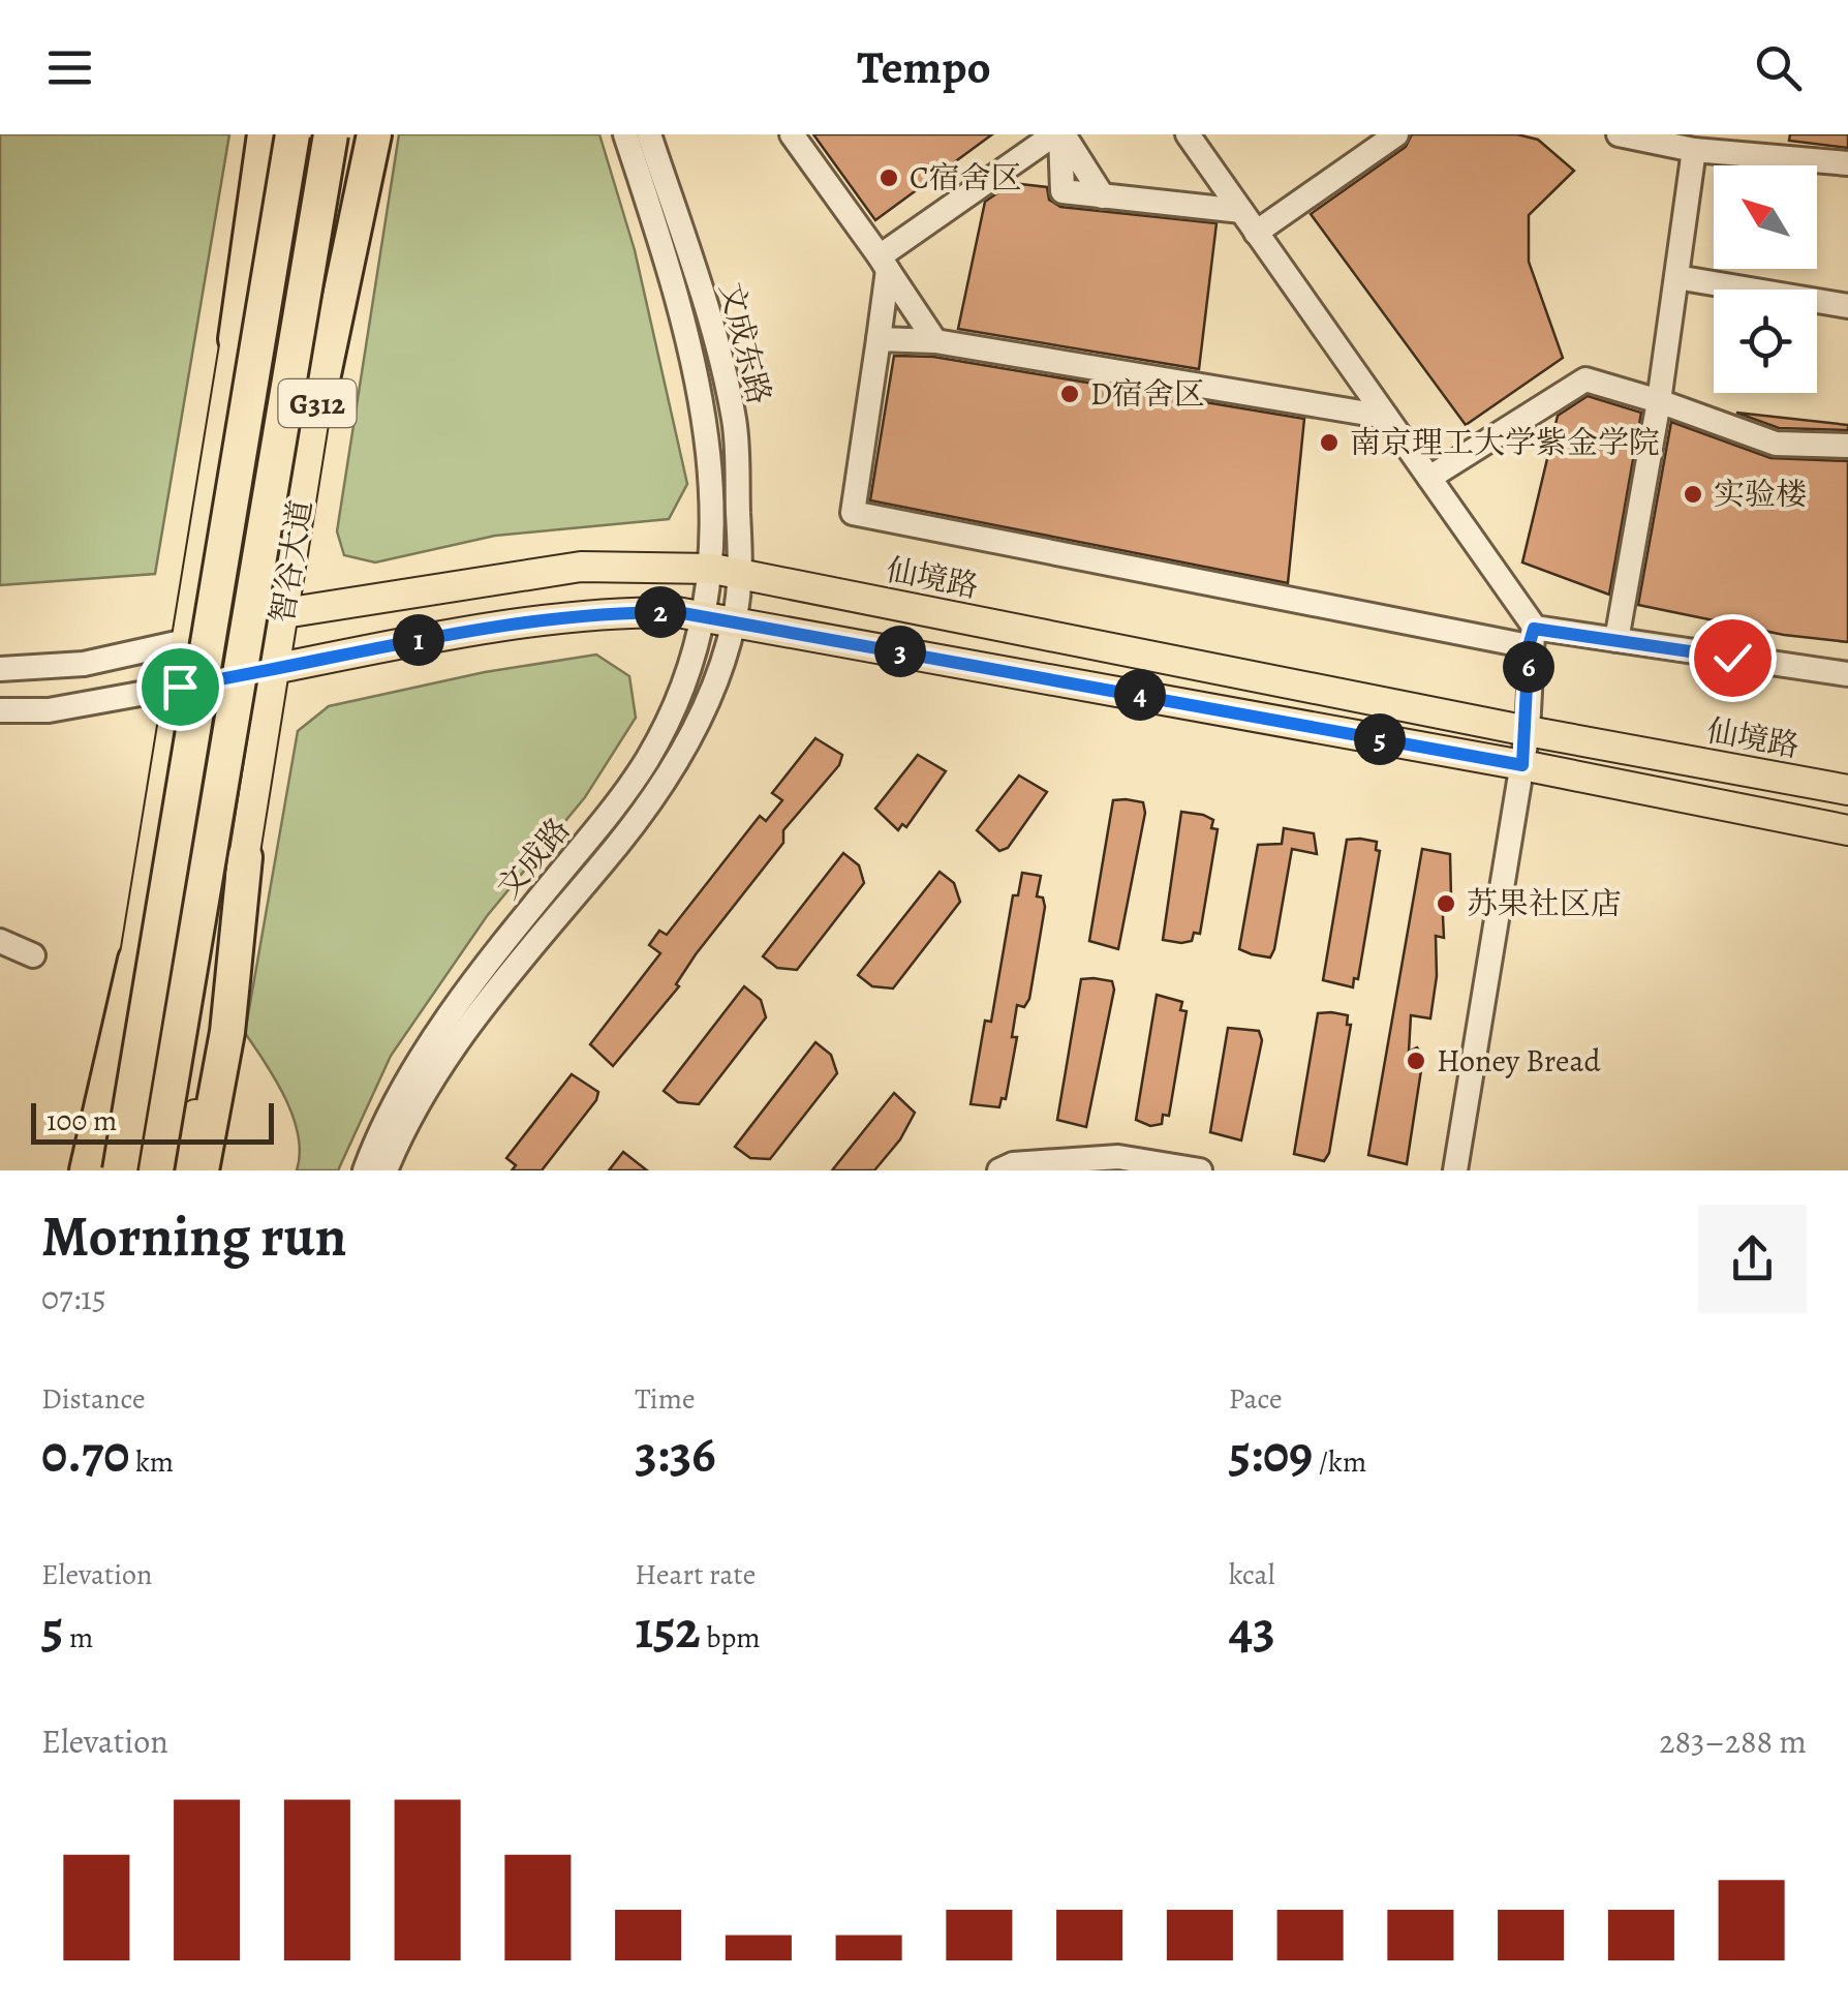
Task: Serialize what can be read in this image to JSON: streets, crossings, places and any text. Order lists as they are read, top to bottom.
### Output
{
  "streets": {
    "highway": ["G312", "智谷大道"],
    "main road": ["仙境路"],
    "street": ["文成东路", "文成路"]
  },
  "crossings": [
    ["文成东路", "仙境路"],
    ["文成东路", "文成路"],
    ["智谷大道", "仙境路"],
    ["仙境路", "文成路"]
  ],
  "places": [
    "C宿舍区",
    "D宿舍区",
    "南京理工大学紫金学院",
    "实验楼",
    "苏果社区店",
    "Honey Bread"
  ],
  "scale_bar": "100 m",
  "north": "top left",
  "page": {
    "header": "Tempo",
    "pins": [
      "2",
      "1",
      "3",
      "6",
      "4",
      "5"
    ],
    "scale": "100 m",
    "heading": ["Morning run", "07:15"],
    "stats": [
      ["Distance", "0.70 km"],
      ["Time", "3:36"],
      ["Pace", "5:09 /km"],
      ["Elevation", "5 m"],
      ["Heart rate", "152 bpm"],
      ["kcal", "43"]
    ],
    "chart": ["Elevation", "283–288 m"]
  }
}
